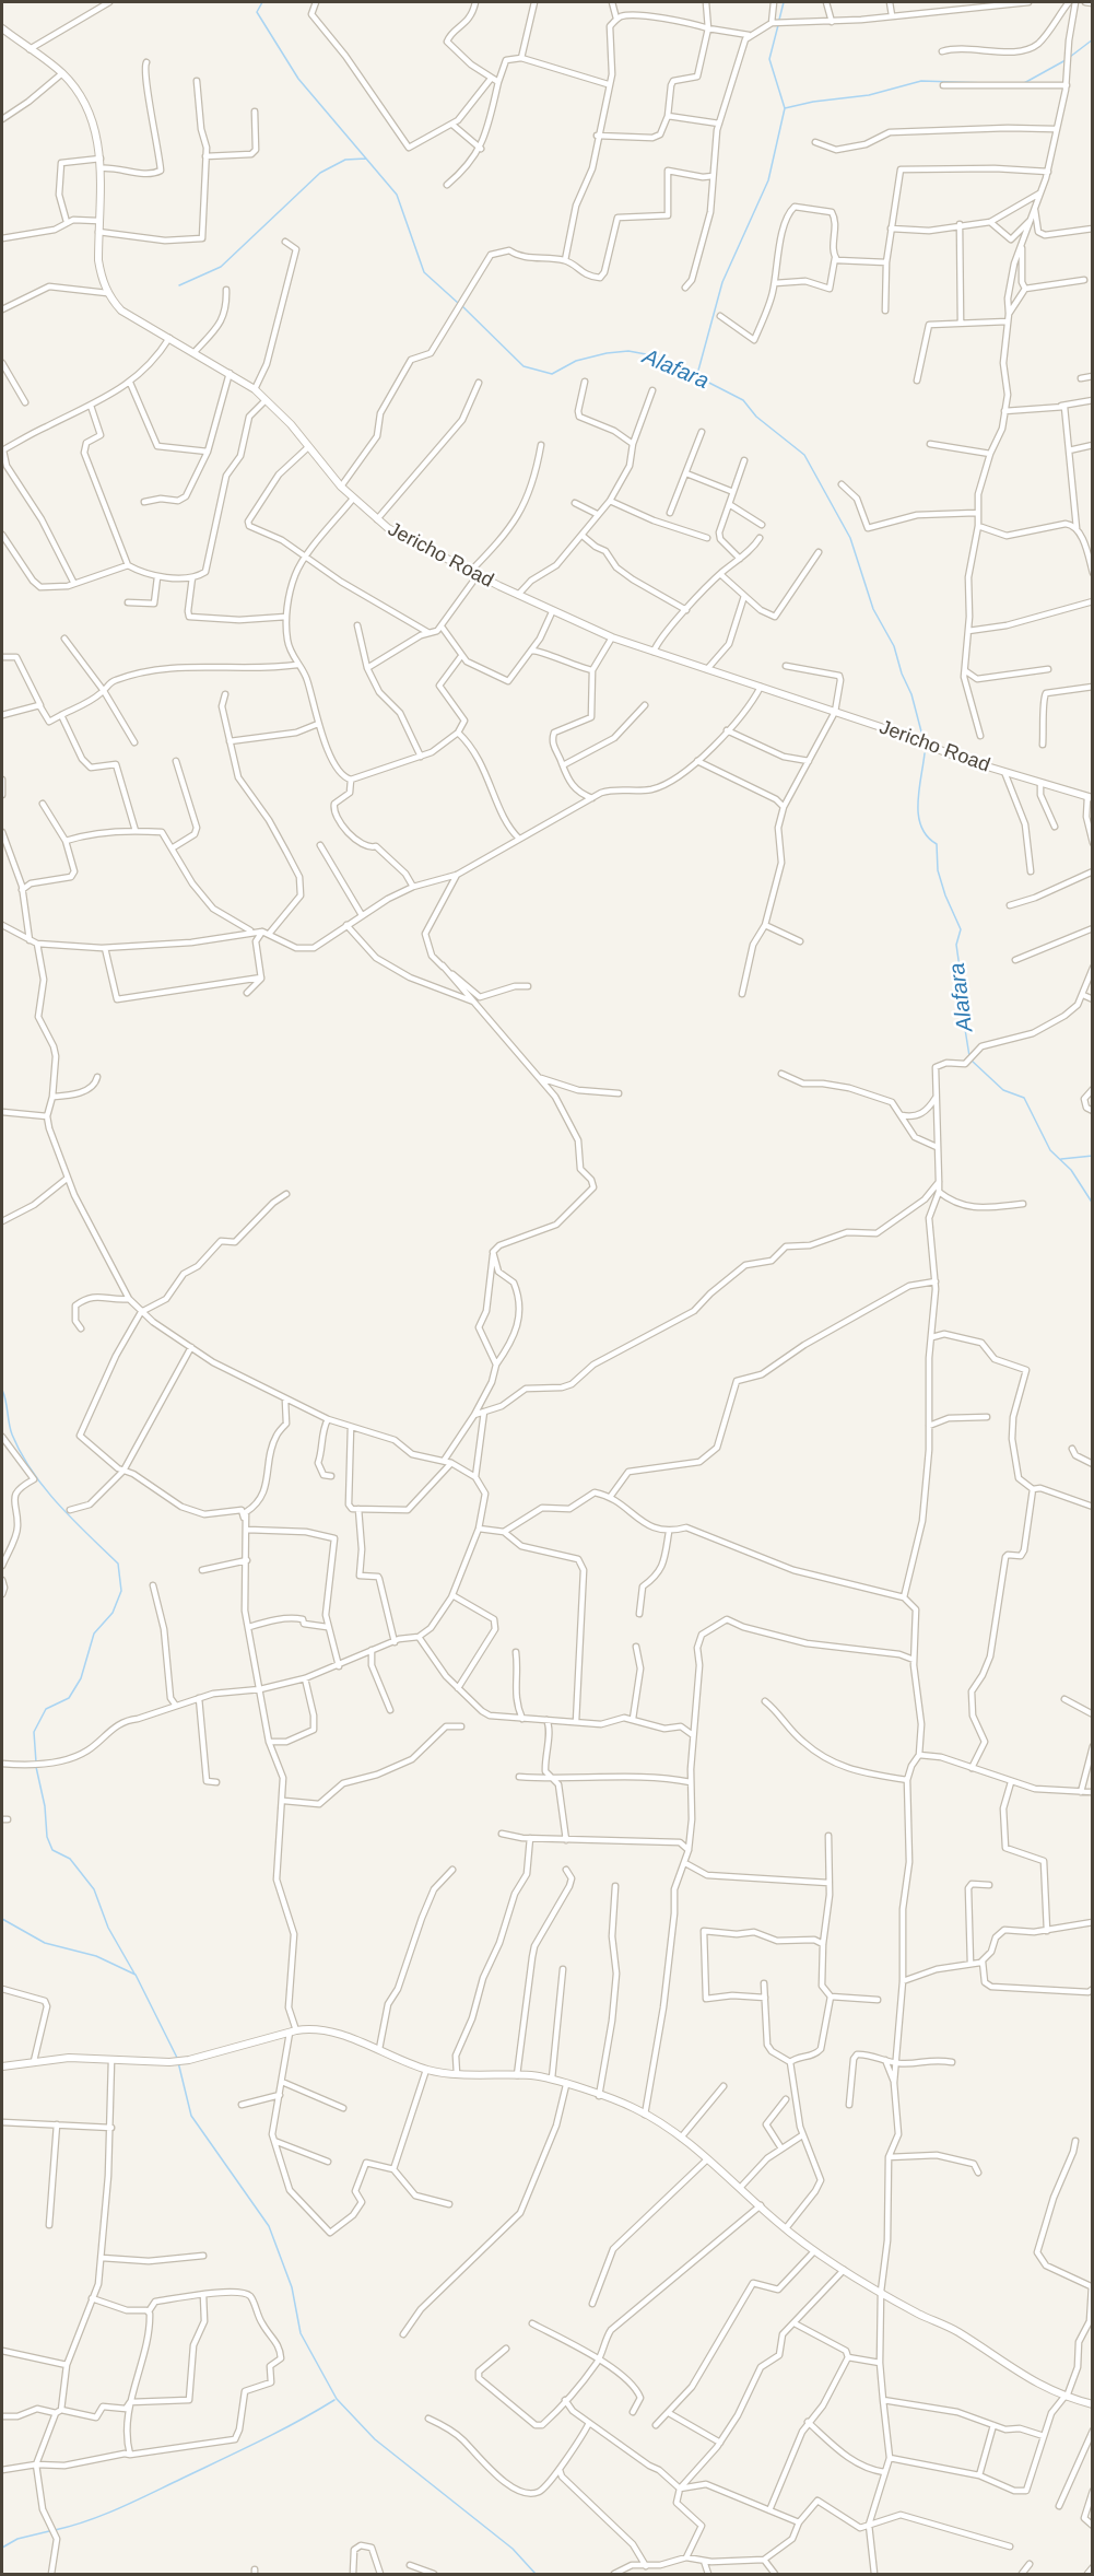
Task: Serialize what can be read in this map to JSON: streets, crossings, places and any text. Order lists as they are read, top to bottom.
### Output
{
  "streets": {
    "street": ["Jericho Road"]
  },
  "water": ["Alafara"]
}
